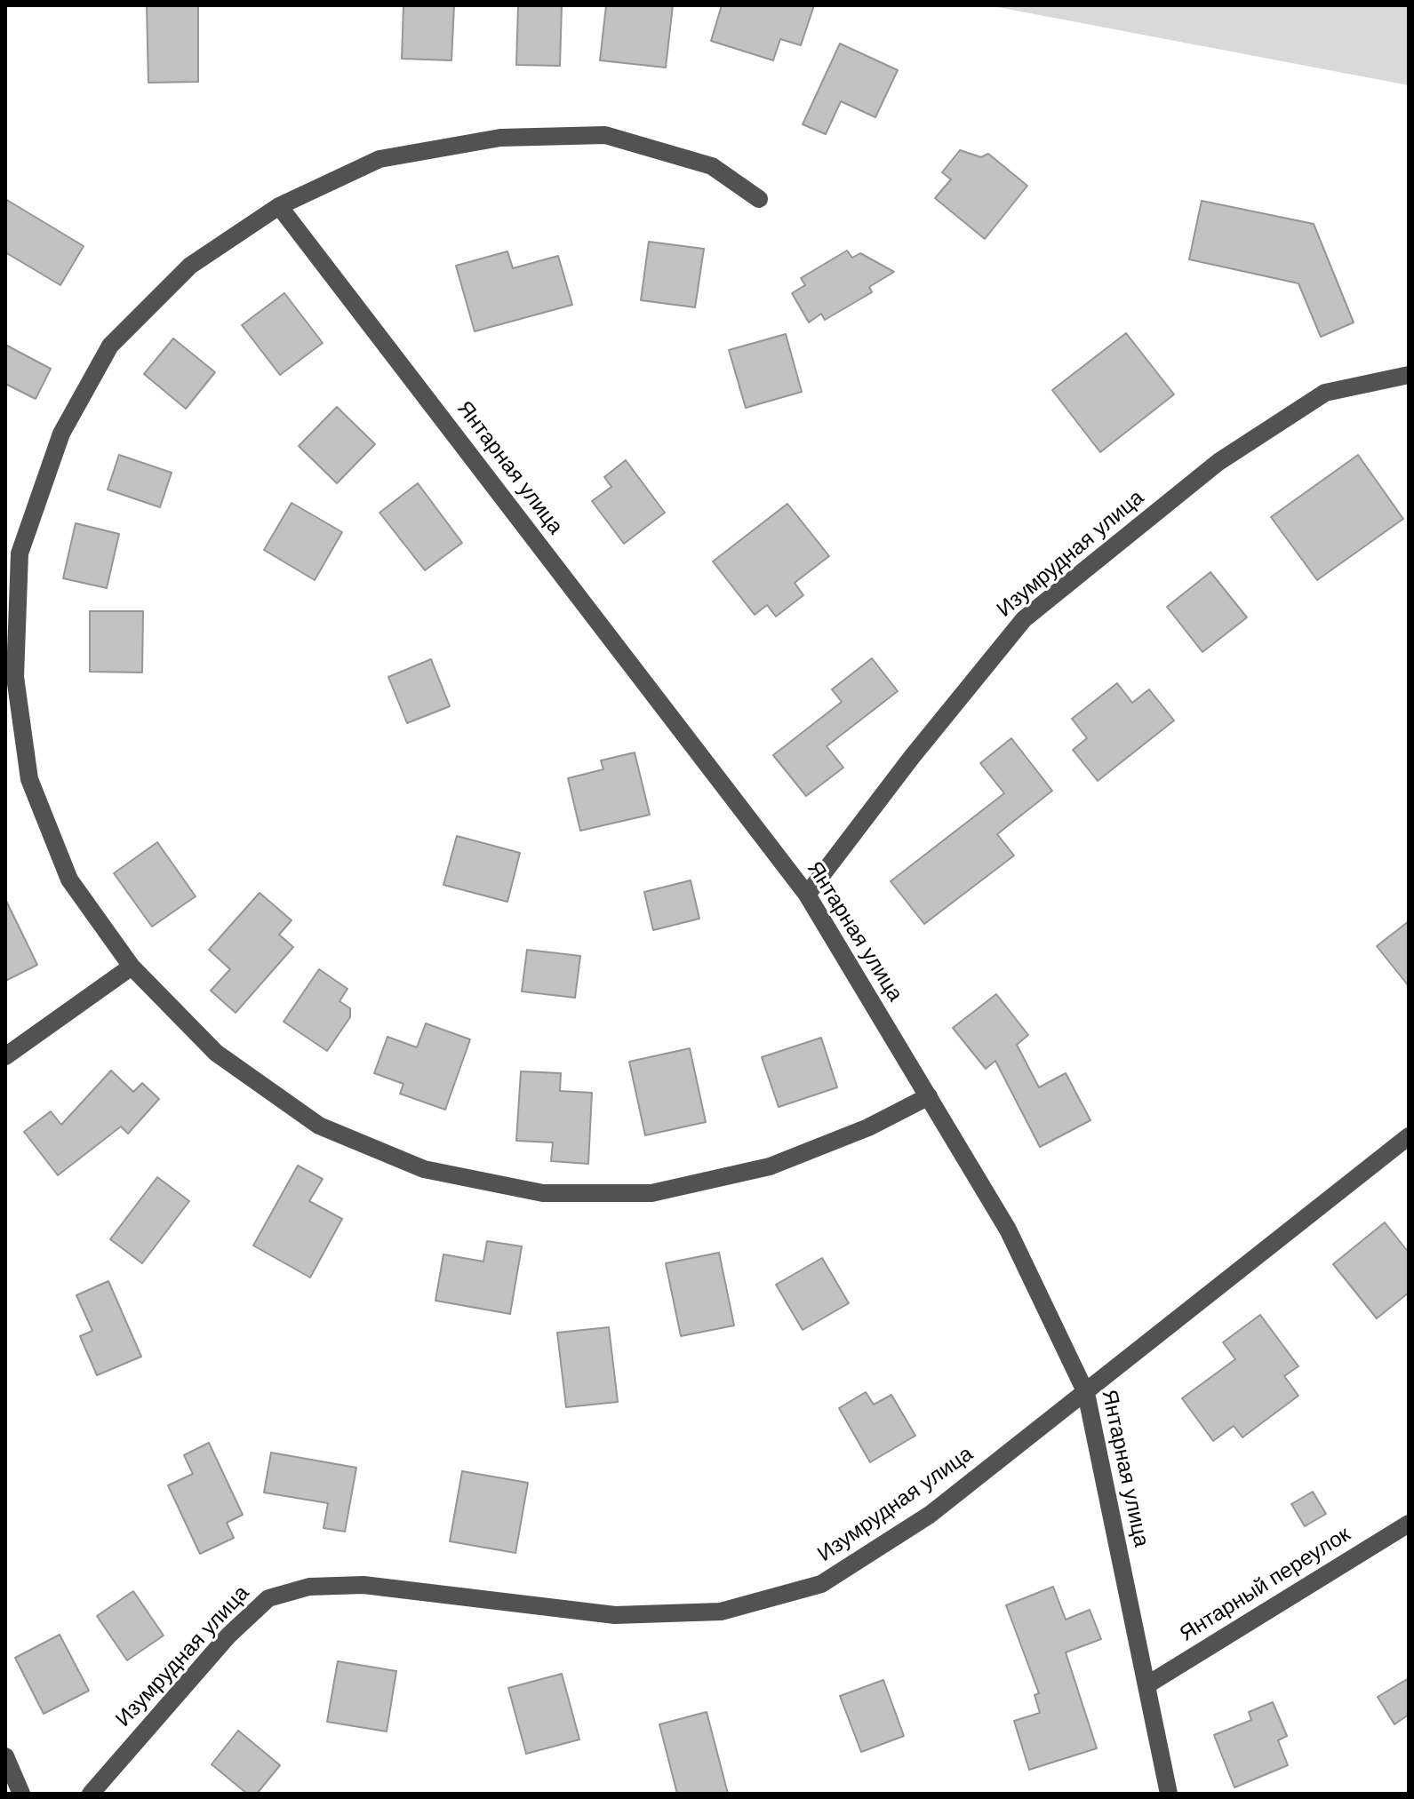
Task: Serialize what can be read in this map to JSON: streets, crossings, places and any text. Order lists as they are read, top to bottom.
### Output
{
  "streets": {
    "street": ["Янтарная улица", "Изумрудная улица", "Янтарный переулок"]
  },
  "crossings": [
    ["Янтарная улица", "Изумрудная улица"],
    ["Янтарная улица", "Янтарный переулок"]
  ]
}
